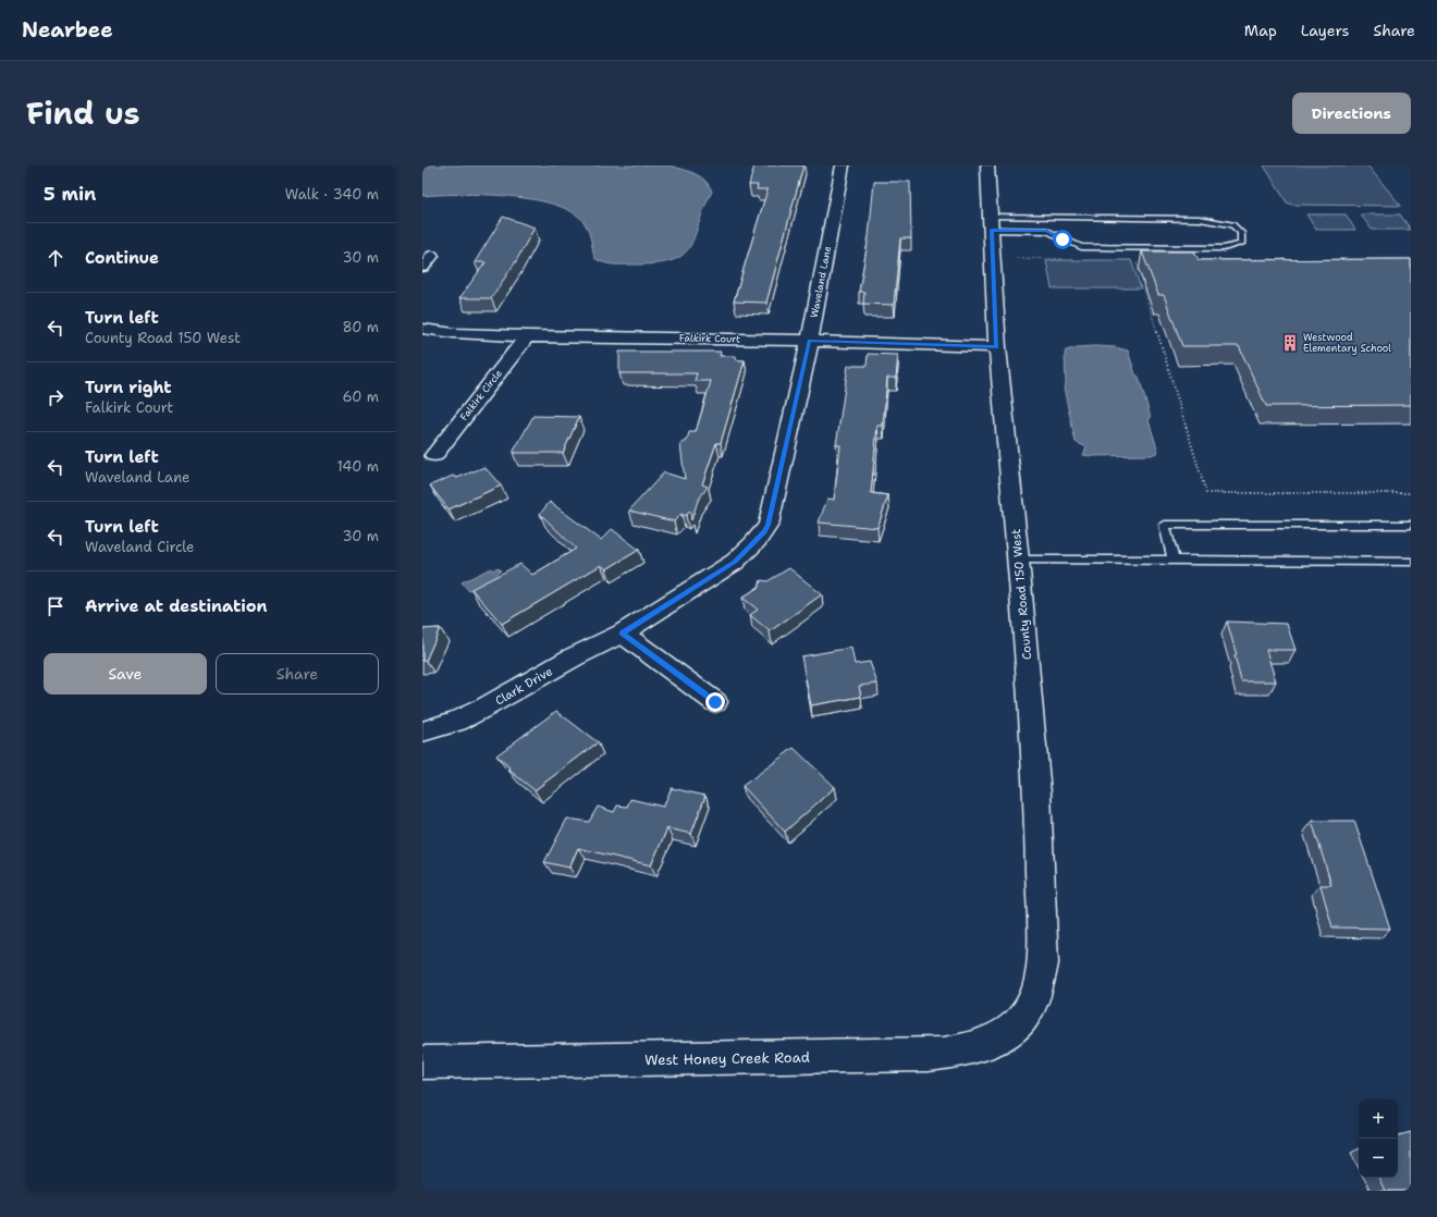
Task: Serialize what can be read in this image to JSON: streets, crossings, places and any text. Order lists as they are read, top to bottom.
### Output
{
  "streets": {
    "street": [
      "Waveland Lane",
      "Falkirk Court",
      "Falkirk Circle",
      "County Road 150 West",
      "Clark Drive",
      "West Honey Creek Road"
    ]
  },
  "crossings": [
    ["Waveland Lane", "Falkirk Court"],
    ["Waveland Lane", "Clark Drive"],
    ["Falkirk Court", "Falkirk Circle"],
    ["Falkirk Court", "County Road 150 West"],
    ["County Road 150 West", "West Honey Creek Road"]
  ],
  "places": {
    "building": ["Westwood Elementary School"]
  },
  "page": {
    "header": "Nearbee",
    "nav": ["Map", "Layers", "Share"],
    "title": "Find us",
    "buttons": [
      "Directions",
      ["Save", "Share"]
    ],
    "heading": ["5 min", "Walk · 340 m"],
    "list": [
      ["Continue", "30 m"],
      ["Turn left", "County Road 150 West", "80 m"],
      ["Turn right", "Falkirk Court", "60 m"],
      ["Turn left", "Waveland Lane", "140 m"],
      ["Turn left", "Waveland Circle", "30 m"],
      "Arrive at destination"
    ],
    "map_buttons": ["+", "−"]
  }
}
